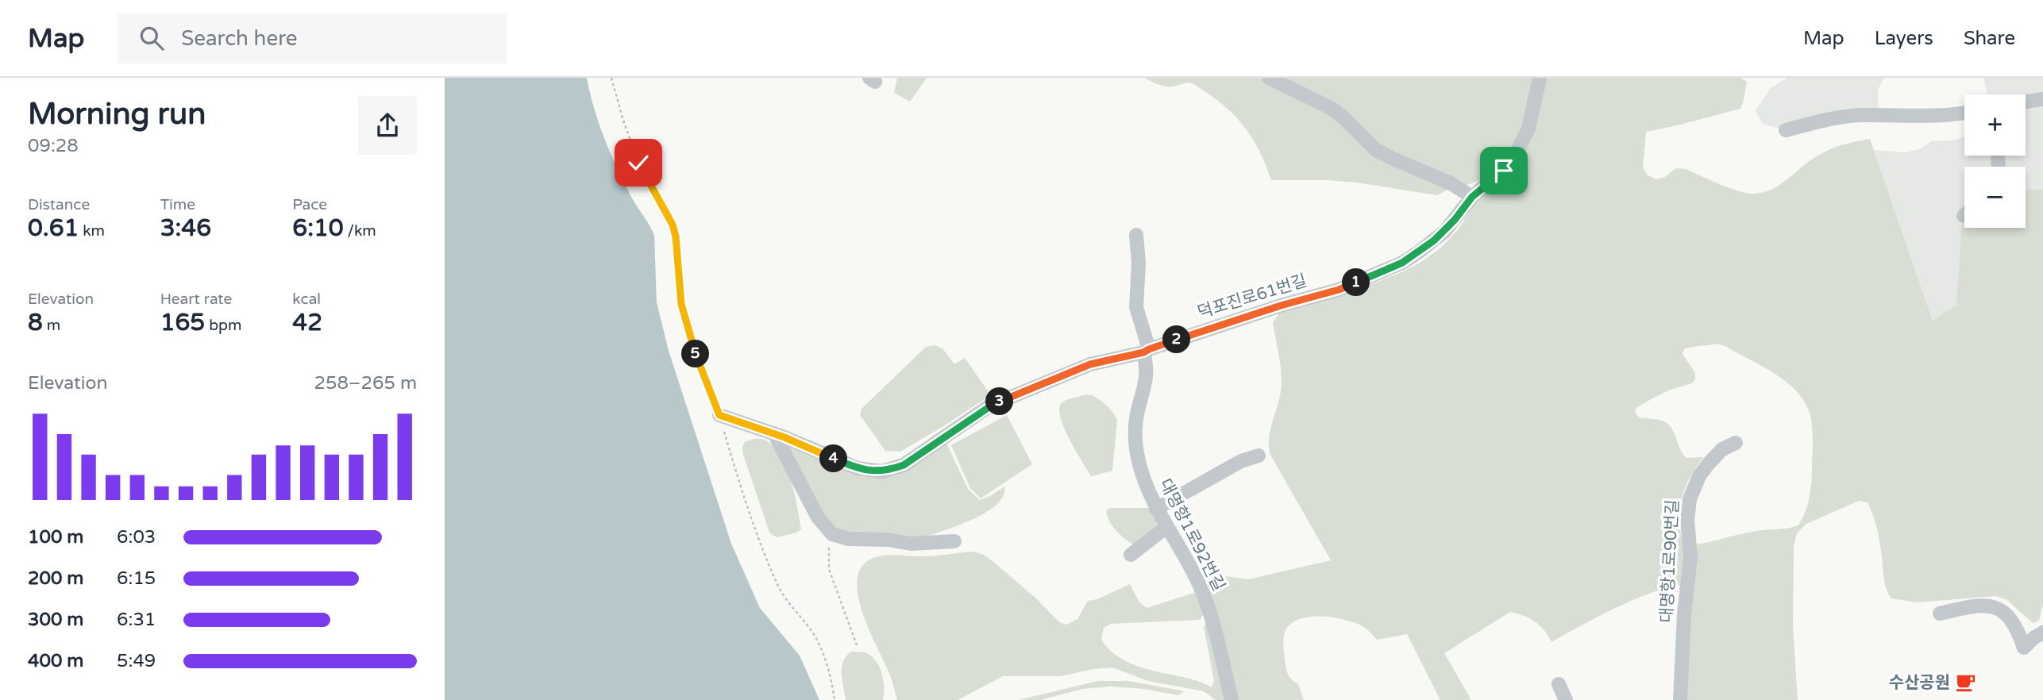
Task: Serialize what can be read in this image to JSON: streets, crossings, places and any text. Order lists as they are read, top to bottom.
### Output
{
  "streets": {
    "street": ["덕포진로61번길", "대명항1로92번길", "대명항1로90번길"]
  },
  "crossings": [
    ["덕포진로61번길", "대명항1로92번길"]
  ],
  "places": {
    "cafe": ["수산공원"]
  },
  "page": {
    "header": "Map",
    "search": "Search here",
    "nav": ["Map", "Layers", "Share"],
    "heading": ["Morning run", "09:28"],
    "map_buttons": ["+", "−"],
    "stats": [
      ["Distance", "0.61 km"],
      ["Time", "3:46"],
      ["Pace", "6:10 /km"],
      ["Elevation", "8 m"],
      ["Heart rate", "165 bpm"],
      ["kcal", "42"]
    ],
    "pins": [
      "1",
      "2",
      "5",
      "3",
      "4"
    ],
    "chart": ["Elevation", "258–265 m"],
    "list": [
      {
        "name": "100 m",
        "note": "6:03"
      },
      {
        "name": "200 m",
        "note": "6:15"
      },
      {
        "name": "300 m",
        "note": "6:31"
      },
      {
        "name": "400 m",
        "note": "5:49"
      }
    ]
  }
}
